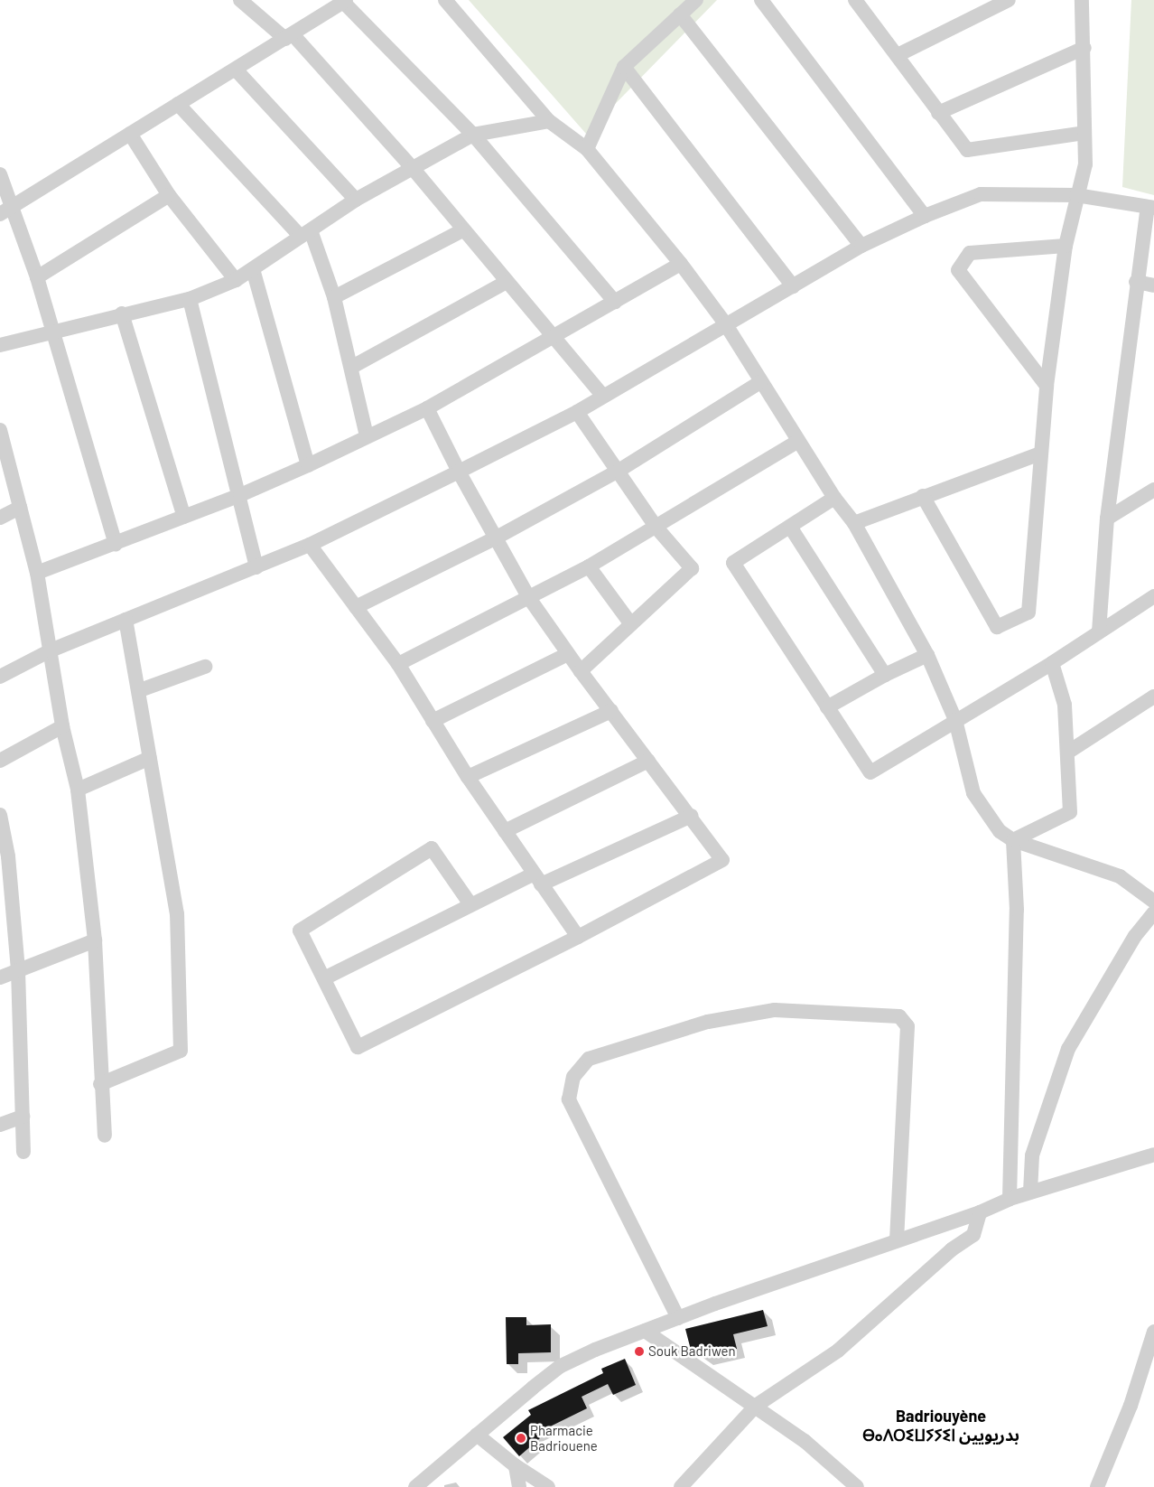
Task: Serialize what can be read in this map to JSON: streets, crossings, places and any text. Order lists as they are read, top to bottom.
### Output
{
  "districts": ["Badriouyène ⴱⴰⴷⵔⵉⵡⵢⵢⵉⵏ بدريويين"],
  "places": ["Souk Badriwen", "Pharmacie Badriouene"]
}
